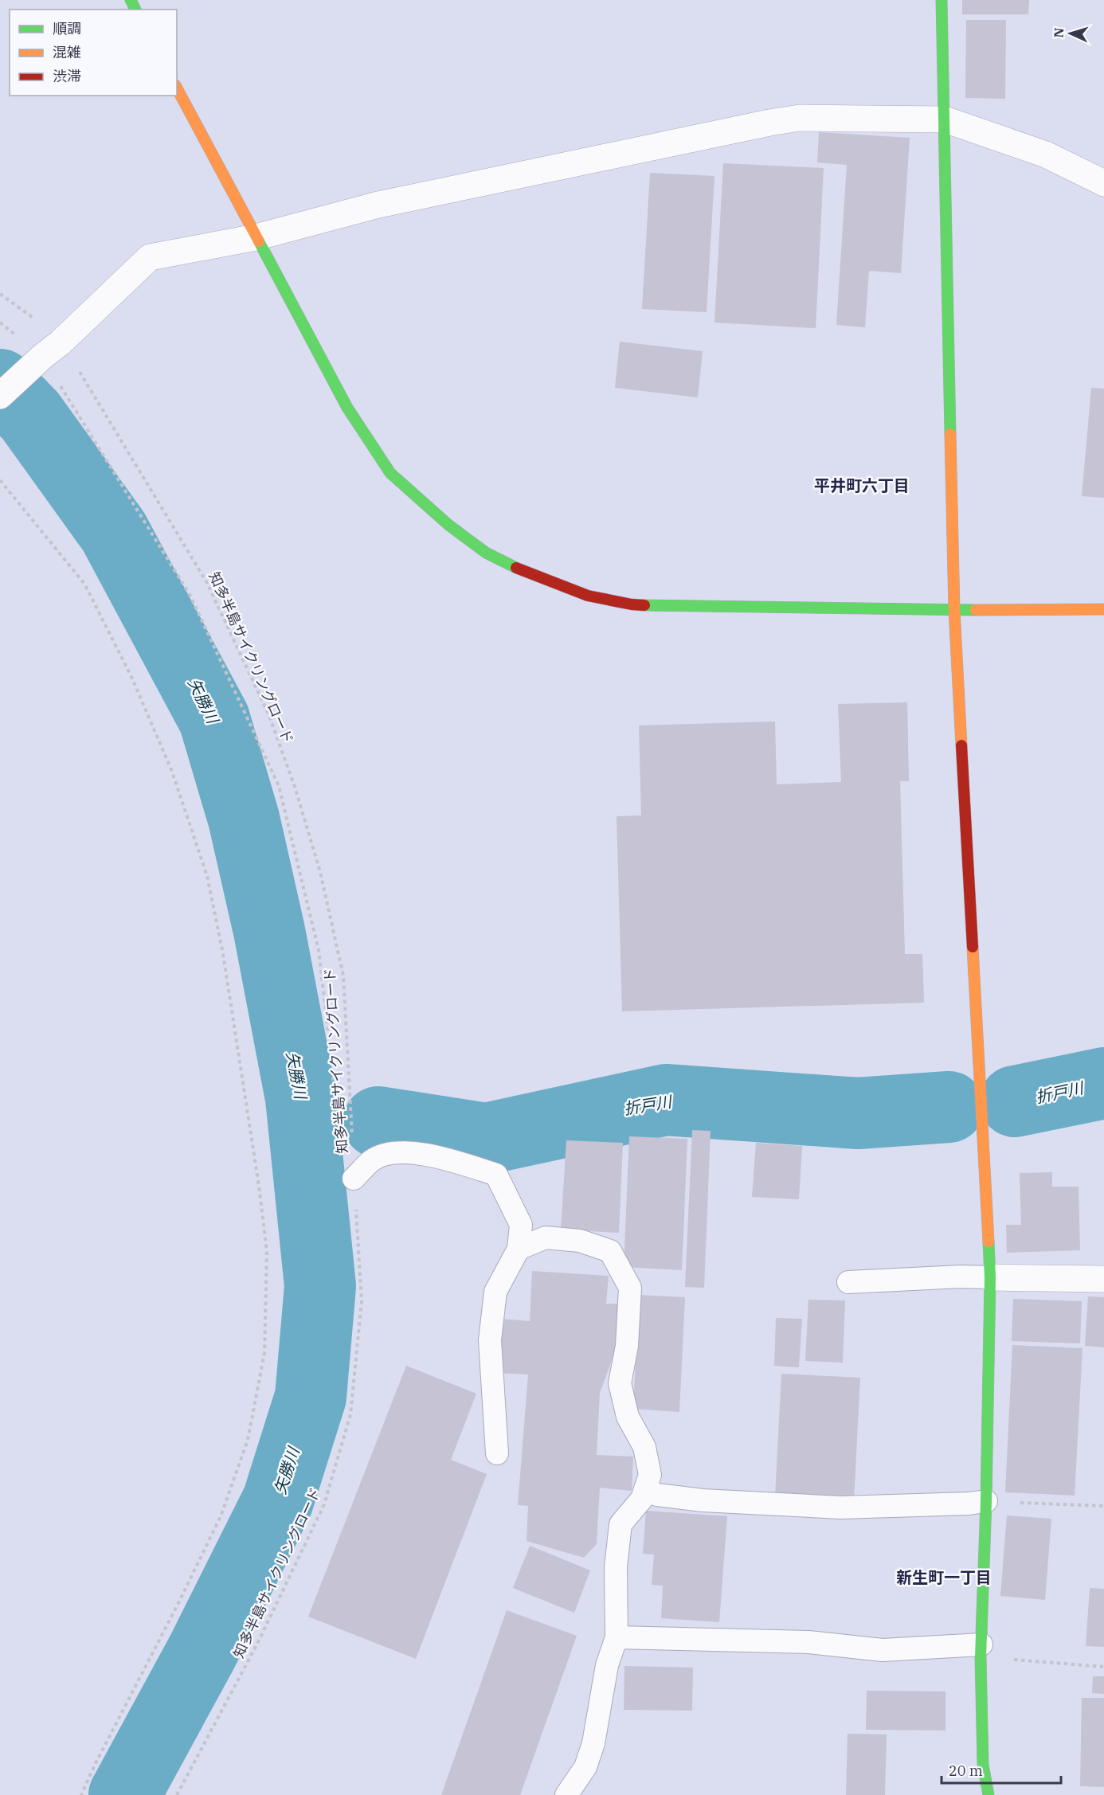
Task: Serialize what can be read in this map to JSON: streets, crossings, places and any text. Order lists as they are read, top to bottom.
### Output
{
  "streets": {
    "path": ["知多半島サイクリングロード"]
  },
  "districts": ["平井町六丁目", "新生町一丁目"],
  "water": ["矢勝川", "折戸川"],
  "legend": ["順調", "混雑", "渋滞"],
  "scale_bar": "20 m",
  "north": "left"
}
